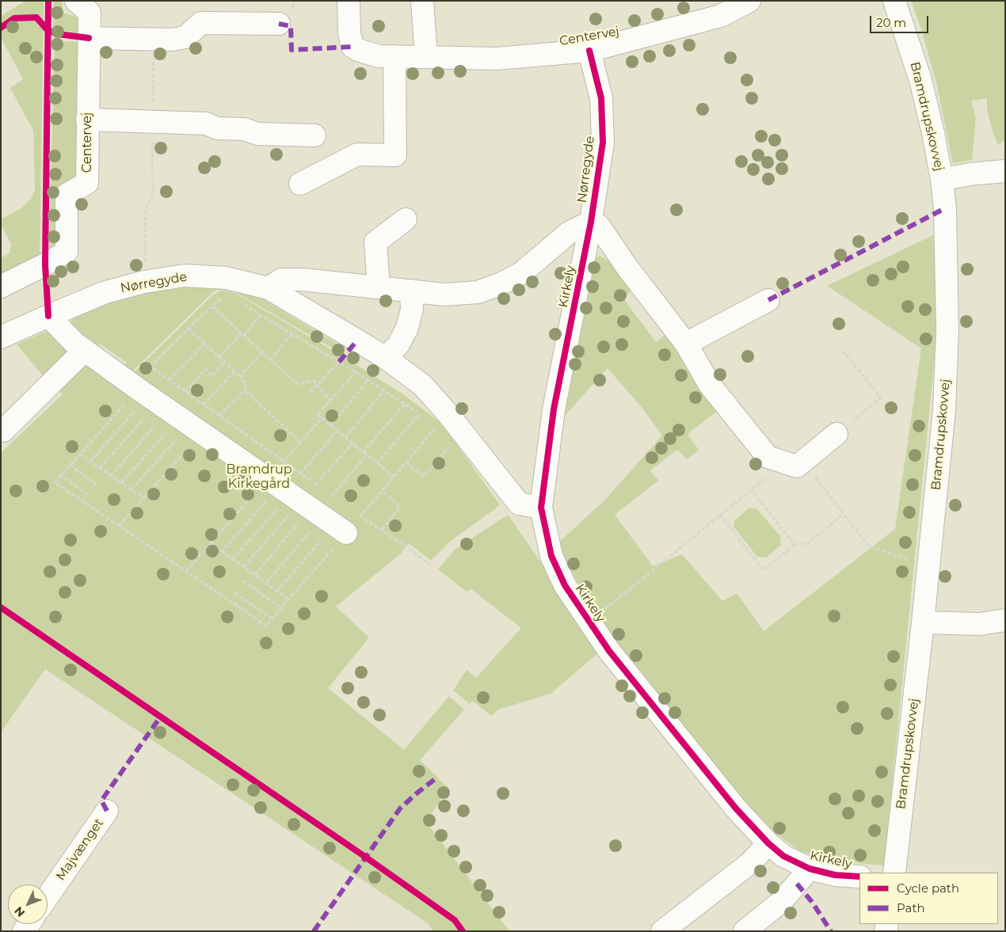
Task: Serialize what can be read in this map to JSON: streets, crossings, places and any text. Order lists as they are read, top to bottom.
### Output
{
  "streets": {
    "street": [
      "Centervej",
      "Bramdrupskovvej",
      "Nørregyde",
      "Kirkely",
      "Majvænget"
    ]
  },
  "crossings": [
    ["Centervej", "Nørregyde"],
    ["Nørregyde", "Kirkely"]
  ],
  "parks": ["Bramdrup Kirkegård"],
  "legend": ["Cycle path", "Path"],
  "scale_bar": "20 m",
  "north": "bottom left"
}
